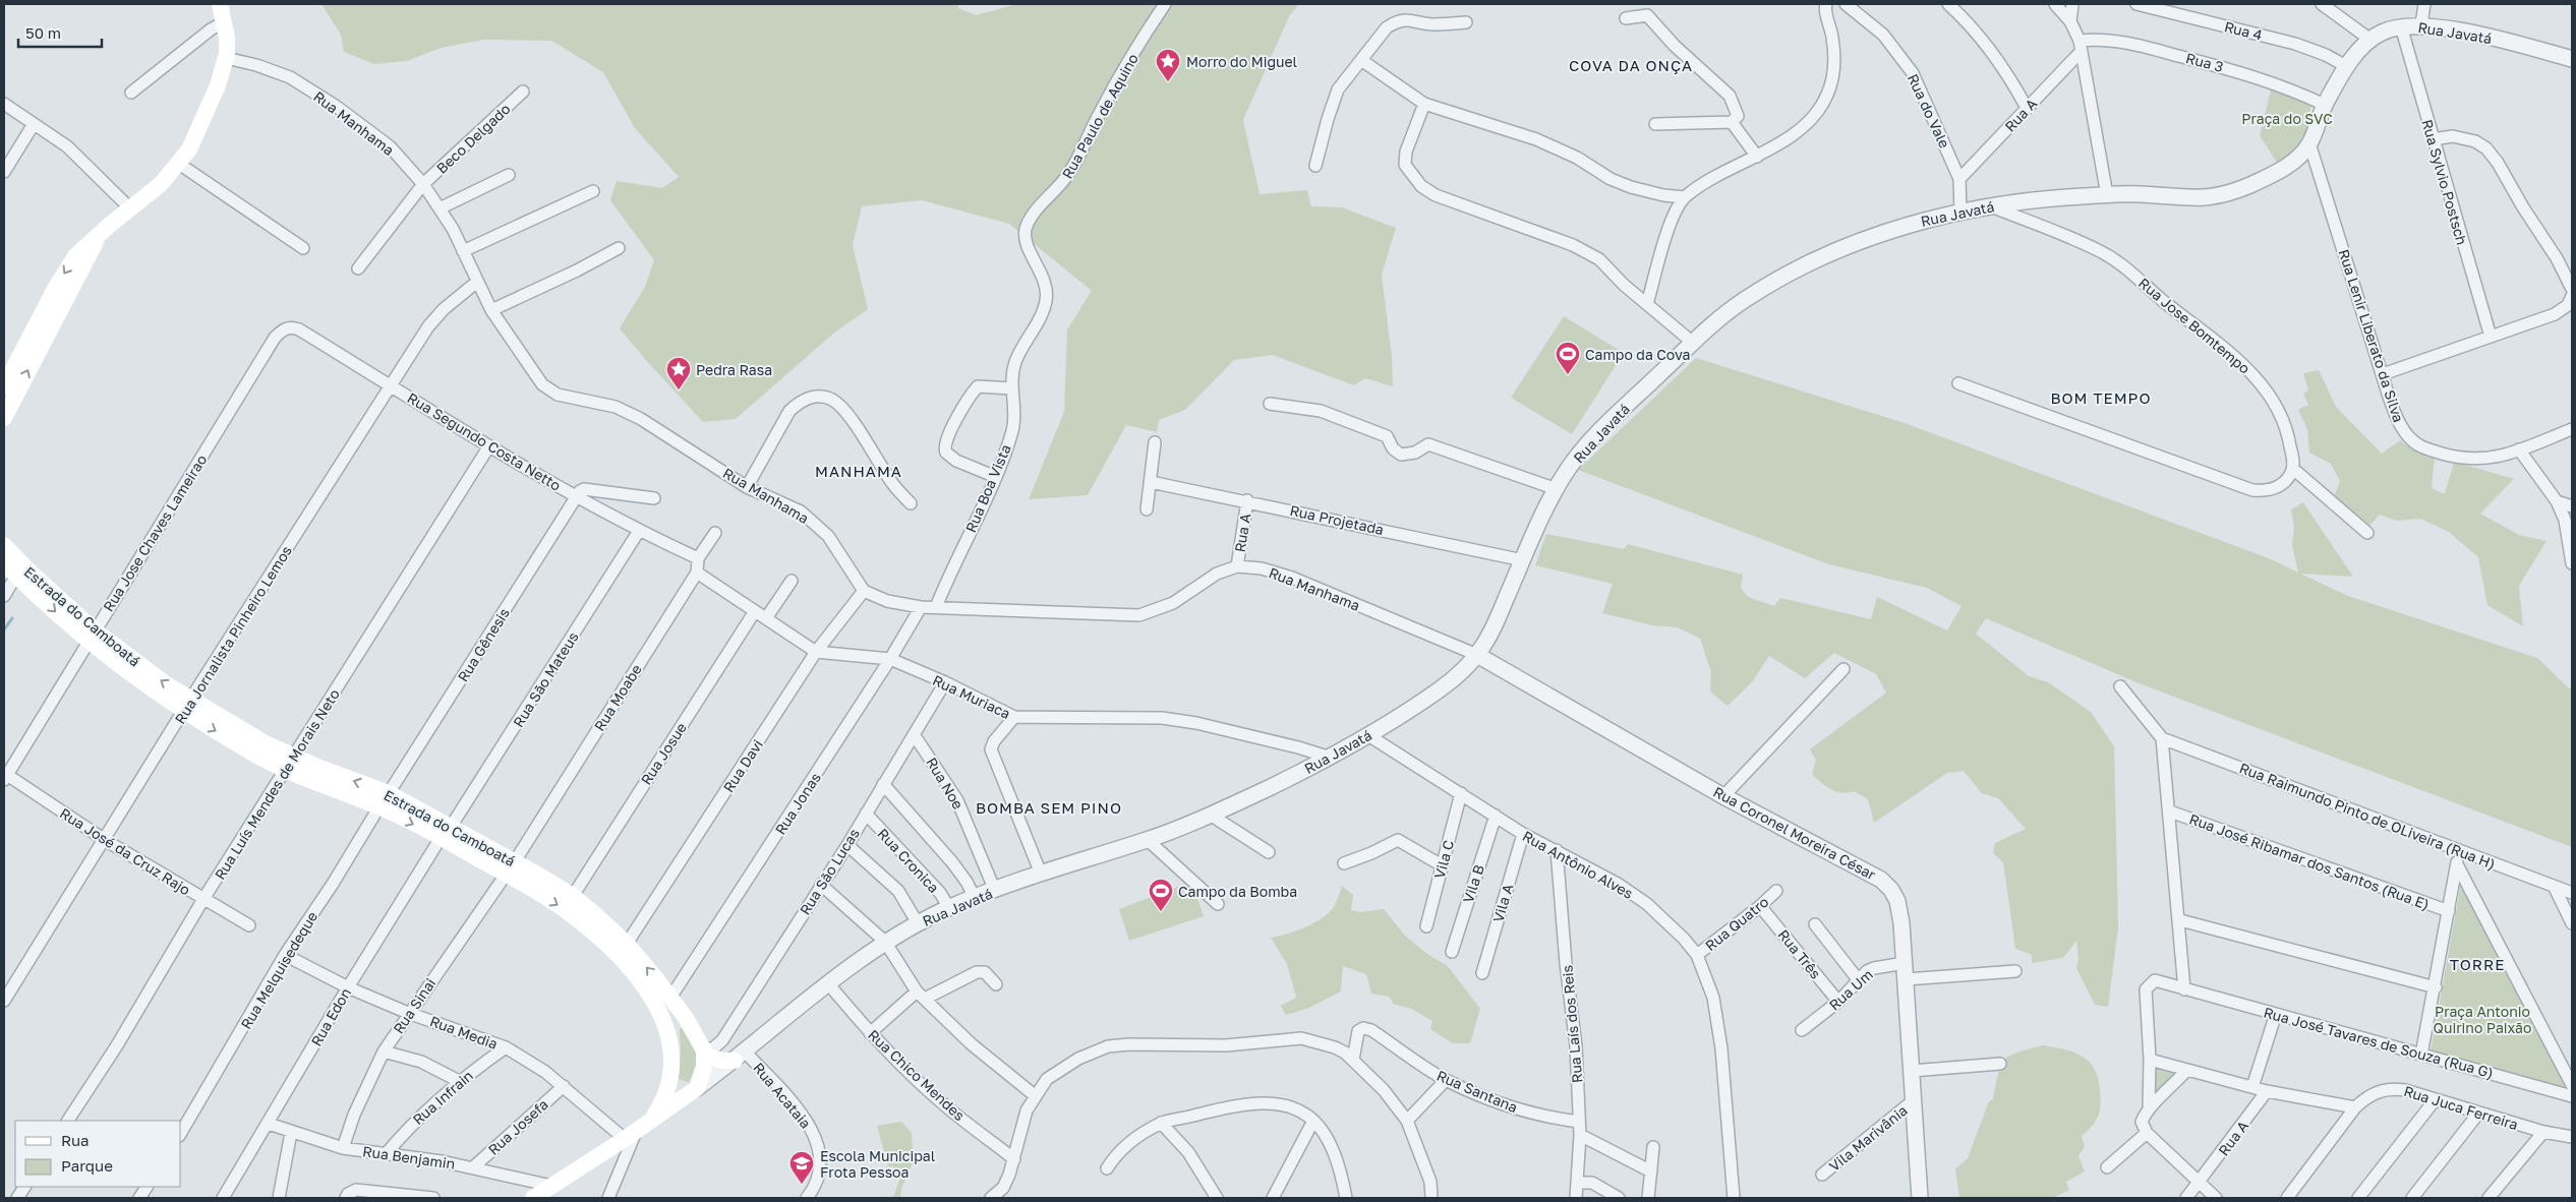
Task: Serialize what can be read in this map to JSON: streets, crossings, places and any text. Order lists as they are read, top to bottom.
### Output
{
  "streets": {
    "main road": ["Estrada do Camboatá"],
    "street": [
      "Rua 4",
      "Rua Javatá",
      "Rua 3",
      "Rua do Vale",
      "Rua A",
      "Rua Paulo de Aquino",
      "Rua Manhama",
      "Beco Delgado",
      "Rua Sylvio Postsch",
      "Rua Jose Bomtempo",
      "Rua Lenir Liberato da Silva",
      "Rua Segundo Costa Netto",
      "Rua Boa Vista",
      "Rua Projetada",
      "Rua Jose Chaves Lameirao",
      "Rua Jornalista Pinheiro Lemos",
      "Rua Gênesis",
      "Rua São Mateus",
      "Rua Muriaca",
      "Rua Moabe",
      "Rua Josue",
      "Rua Davi",
      "Rua Noe",
      "Rua Luís Mendes de Morais Neto",
      "Rua Jonas",
      "Rua Raimundo Pinto de OLiveira (Rua H)",
      "Rua Coronel Moreira César",
      "Rua José da Cruz Rajo",
      "Vila C",
      "Rua Cronica",
      "Rua José Ribamar dos Santos (Rua E)",
      "Rua Antônio Alves",
      "Rua São Lucas",
      "Vila B",
      "Vila A",
      "Rua Quatro",
      "Rua Três",
      "Rua Melquisedeque",
      "Rua Um",
      "Rua Sinai",
      "Rua Edon",
      "Rua Laís dos Reis",
      "Rua Media",
      "Rua José Tavares de Souza (Rua G)",
      "Rua Chico Mendes",
      "Rua Santana",
      "Rua Acataia",
      "Rua Infrain",
      "Rua Juca Ferreira",
      "Rua Josefa",
      "Vila Marivânia",
      "Rua Benjamin"
    ]
  },
  "crossings": [
    ["Rua 4", "Rua Javatá"],
    ["Rua Javatá", "Rua 3"],
    ["Rua Javatá", "Rua do Vale"],
    ["Rua Javatá", "Rua Manhama"],
    ["Rua Javatá", "Rua Sylvio Postsch"],
    ["Rua Javatá", "Rua Jose Bomtempo"],
    ["Rua Javatá", "Rua Lenir Liberato da Silva"],
    ["Rua Javatá", "Rua Projetada"],
    ["Rua Javatá", "Estrada do Camboatá"],
    ["Rua Javatá", "Rua Muriaca"],
    ["Rua Javatá", "Rua Noe"],
    ["Rua Javatá", "Rua Coronel Moreira César"],
    ["Rua Javatá", "Rua Cronica"],
    ["Rua Javatá", "Rua Antônio Alves"],
    ["Rua Javatá", "Rua Chico Mendes"],
    ["Rua Javatá", "Rua Acataia"],
    ["Rua 3", "Rua A"],
    ["Rua do Vale", "Rua A"],
    ["Rua A", "Rua Manhama"],
    ["Rua A", "Rua Projetada"],
    ["Rua Paulo de Aquino", "Rua Boa Vista"],
    ["Rua Manhama", "Beco Delgado"],
    ["Rua Manhama", "Rua Jornalista Pinheiro Lemos"],
    ["Rua Manhama", "Rua Davi"],
    ["Rua Manhama", "Rua Coronel Moreira César"],
    ["Rua Segundo Costa Netto", "Rua Jose Chaves Lameirao"],
    ["Rua Segundo Costa Netto", "Rua Jornalista Pinheiro Lemos"],
    ["Rua Segundo Costa Netto", "Rua Gênesis"],
    ["Rua Segundo Costa Netto", "Rua São Mateus"],
    ["Rua Segundo Costa Netto", "Rua Moabe"],
    ["Rua Segundo Costa Netto", "Rua Luís Mendes de Morais Neto"],
    ["Rua Jose Chaves Lameirao", "Estrada do Camboatá"],
    ["Rua Jose Chaves Lameirao", "Rua José da Cruz Rajo"],
    ["Estrada do Camboatá", "Rua Jornalista Pinheiro Lemos"],
    ["Estrada do Camboatá", "Rua Gênesis"],
    ["Estrada do Camboatá", "Rua São Mateus"],
    ["Estrada do Camboatá", "Rua Moabe"],
    ["Estrada do Camboatá", "Rua Josue"],
    ["Estrada do Camboatá", "Rua Davi"],
    ["Estrada do Camboatá", "Rua Luís Mendes de Morais Neto"],
    ["Estrada do Camboatá", "Rua Jonas"],
    ["Estrada do Camboatá", "Rua São Lucas"],
    ["Estrada do Camboatá", "Rua Melquisedeque"],
    ["Estrada do Camboatá", "Rua Sinai"],
    ["Estrada do Camboatá", "Rua Edon"],
    ["Estrada do Camboatá", "Rua Media"],
    ["Estrada do Camboatá", "Rua Benjamin"],
    ["Rua Jornalista Pinheiro Lemos", "Rua José da Cruz Rajo"],
    ["Rua Gênesis", "Rua Melquisedeque"],
    ["Rua São Mateus", "Rua Edon"],
    ["Rua Muriaca", "Rua Moabe"],
    ["Rua Muriaca", "Rua Josue"],
    ["Rua Muriaca", "Rua Davi"],
    ["Rua Muriaca", "Rua Jonas"],
    ["Rua Muriaca", "Rua São Lucas"],
    ["Rua Moabe", "Rua Sinai"],
    ["Rua Noe", "Rua São Lucas"],
    ["Rua Luís Mendes de Morais Neto", "Rua José da Cruz Rajo"],
    ["Rua Coronel Moreira César", "Rua Um"],
    ["Rua Coronel Moreira César", "Vila Marivânia"],
    ["Vila C", "Rua Antônio Alves"],
    ["Rua Cronica", "Rua São Lucas"],
    ["Rua Antônio Alves", "Vila B"],
    ["Rua Antônio Alves", "Vila A"],
    ["Rua Antônio Alves", "Rua Quatro"],
    ["Rua Antônio Alves", "Rua Laís dos Reis"],
    ["Rua Quatro", "Rua Três"],
    ["Rua Três", "Rua Um"],
    ["Rua Melquisedeque", "Rua Media"],
    ["Rua Sinai", "Rua Media"],
    ["Rua Sinai", "Rua Benjamin"],
    ["Rua Edon", "Rua Media"],
    ["Rua Edon", "Rua Benjamin"],
    ["Rua Laís dos Reis", "Rua Santana"],
    ["Rua Media", "Rua Infrain"],
    ["Rua Media", "Rua Josefa"],
    ["Rua Infrain", "Rua Benjamin"],
    ["Rua Josefa", "Rua Benjamin"]
  ],
  "districts": [
    "COVA DA ONÇA",
    "BOM TEMPO",
    "MANHAMA",
    "BOMBA SEM PINO",
    "TORRE"
  ],
  "parks": ["Praça do SVC", "Praça Antonio Quirino Paixão"],
  "places": {
    "place": ["Morro do Miguel", "Pedra Rasa"],
    "sports": ["Campo da Cova", "Campo da Bomba"],
    "school or university": ["Escola Municipal Frota Pessoa"]
  },
  "legend": ["Rua", "Parque"],
  "scale_bar": "50 m"
}
